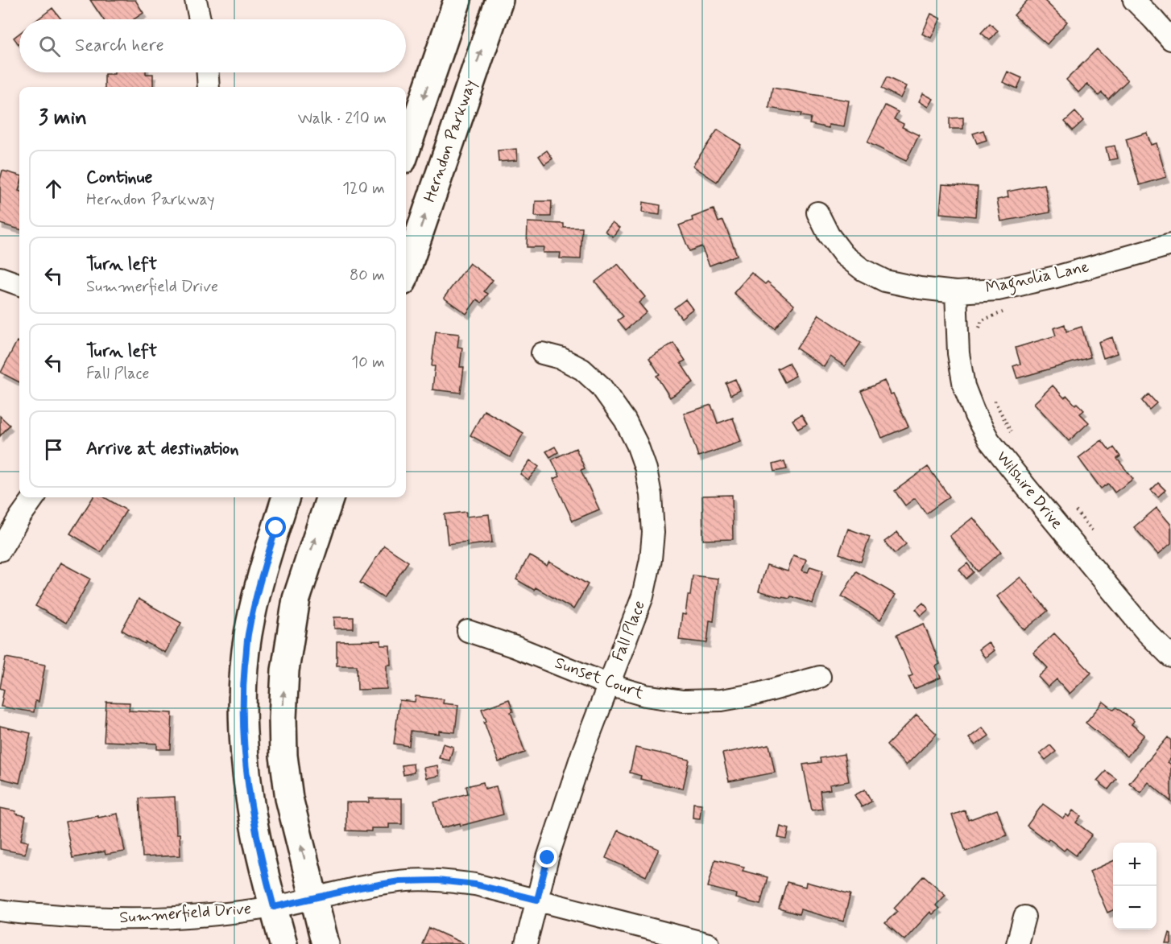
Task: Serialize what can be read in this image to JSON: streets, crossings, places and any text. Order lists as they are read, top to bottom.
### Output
{
  "streets": {
    "main road": ["Herndon Parkway"],
    "street": [
      "Magnolia Lane",
      "Wilshire Drive",
      "Fall Place",
      "Sunset Court",
      "Summerfield Drive"
    ]
  },
  "crossings": [
    ["Magnolia Lane", "Wilshire Drive"],
    ["Fall Place", "Sunset Court"],
    ["Fall Place", "Summerfield Drive"]
  ],
  "page": {
    "search": "Search here",
    "heading": ["3 min", "Walk · 210 m"],
    "list": [
      ["Continue", "Herndon Parkway", "120 m"],
      ["Turn left", "Summerfield Drive", "80 m"],
      ["Turn left", "Fall Place", "10 m"],
      "Arrive at destination"
    ],
    "map_buttons": ["+", "−"]
  }
}
